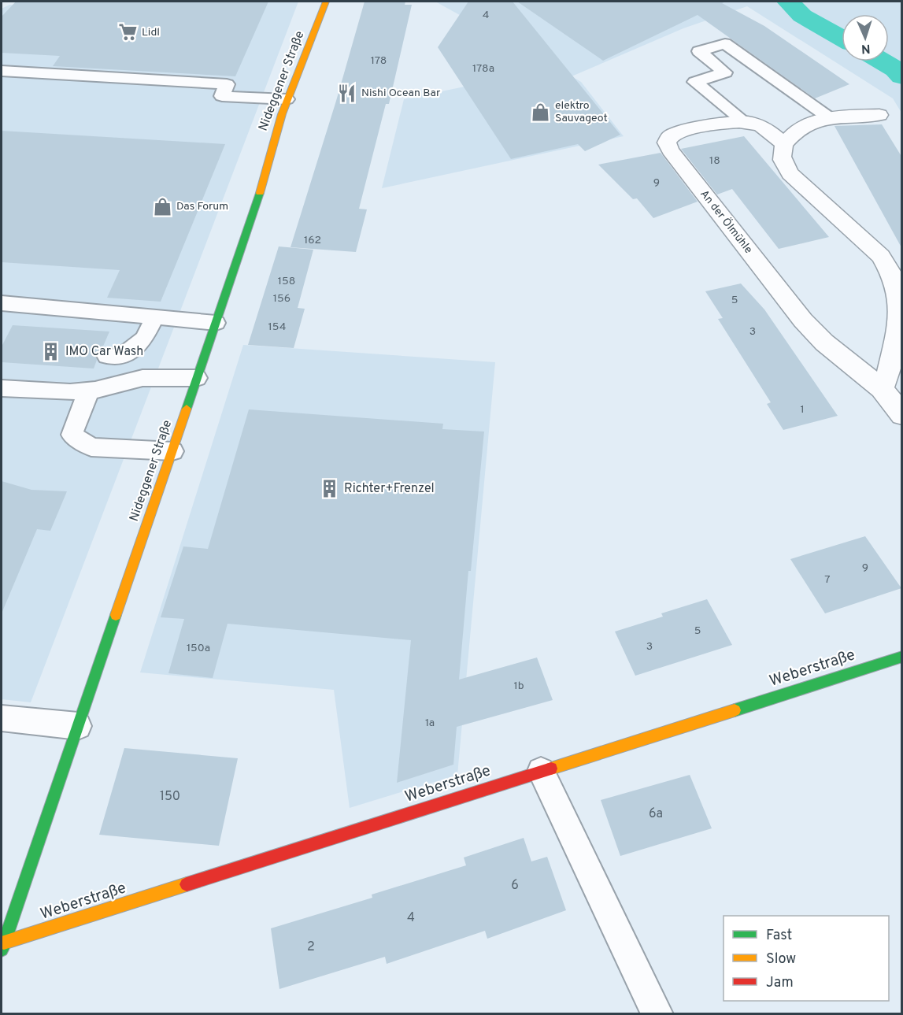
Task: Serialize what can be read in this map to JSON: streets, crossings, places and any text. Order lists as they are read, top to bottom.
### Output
{
  "streets": {
    "main road": ["Nideggener Straße", "Weberstraße"],
    "street": ["An der Ölmühle"]
  },
  "crossings": [
    ["Nideggener Straße", "Weberstraße"]
  ],
  "places": {
    "supermarket": ["Lidl"],
    "restaurant": ["Nishi Ocean Bar"],
    "shop": ["elektro Sauvageot", "Das Forum"],
    "building": ["IMO Car Wash", "Richter+Frenzel"]
  },
  "house_numbers": [
    "4",
    "178",
    "178a",
    "18",
    "9",
    "162",
    "158",
    "156",
    "5",
    "154",
    "3",
    "1",
    "9",
    "7",
    "5",
    "3",
    "150a",
    "1b",
    "1a",
    "150",
    "6a",
    "6",
    "4",
    "2"
  ],
  "legend": ["Fast", "Slow", "Jam"],
  "north": "bottom"
}
